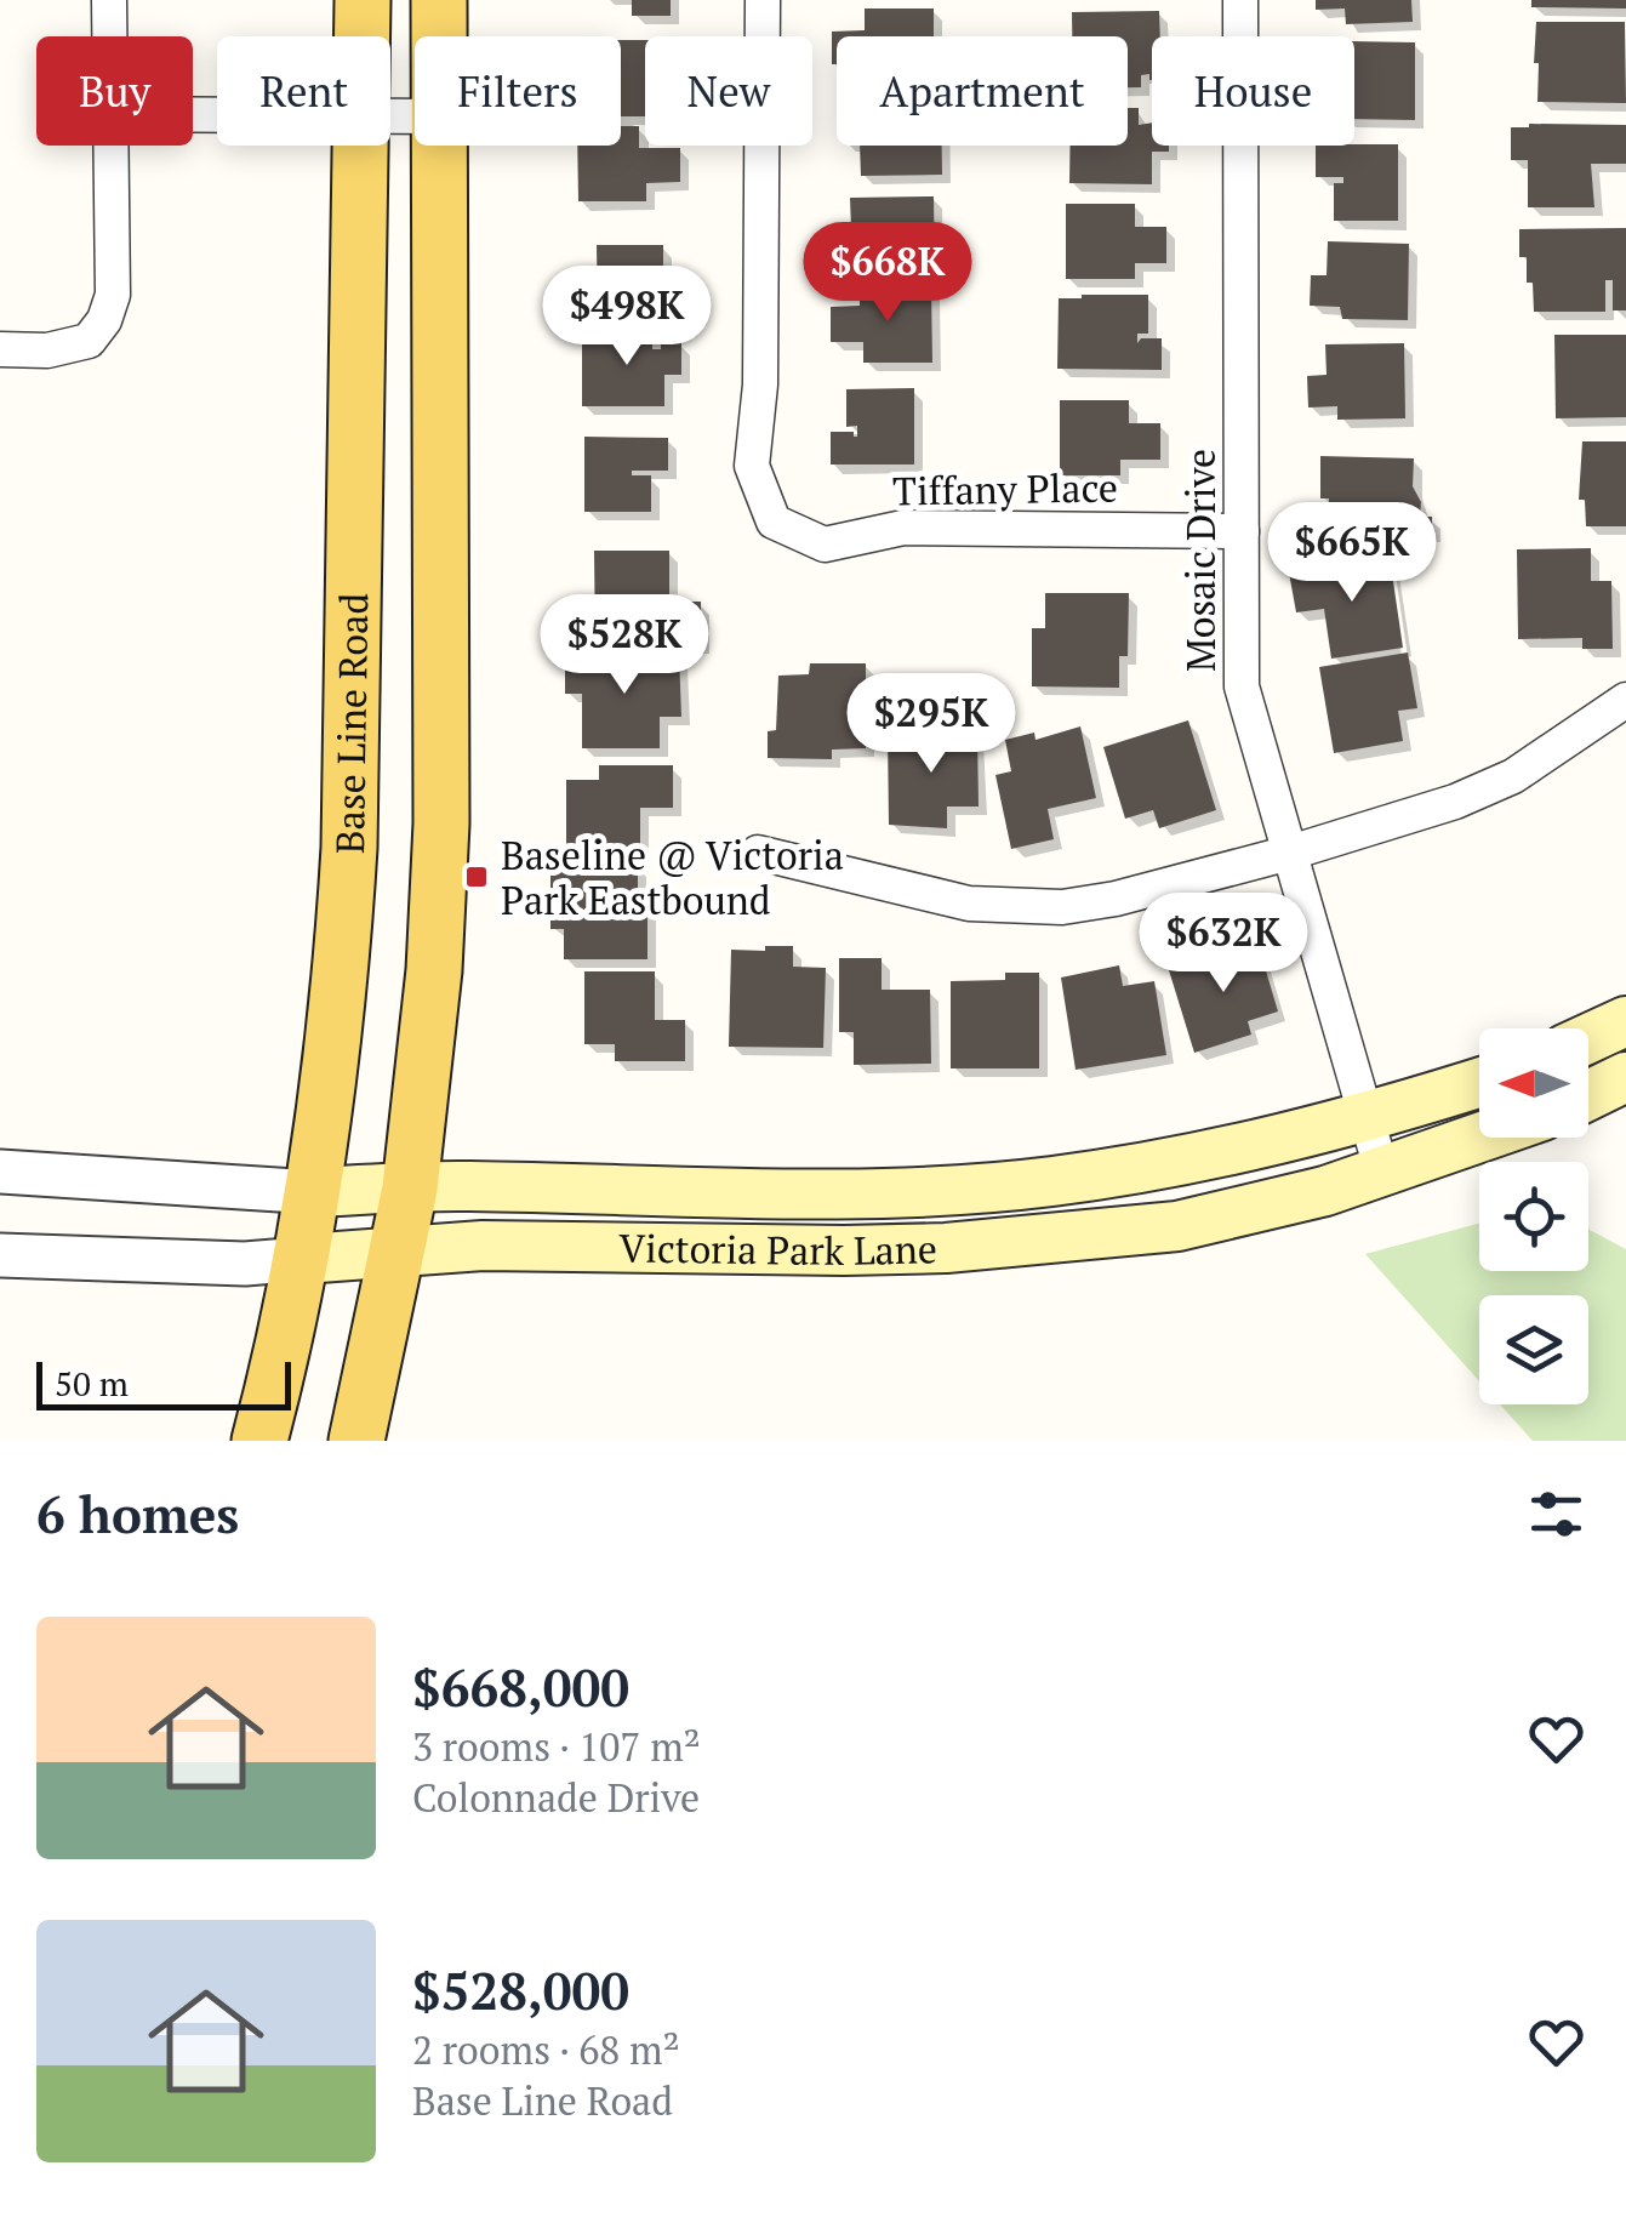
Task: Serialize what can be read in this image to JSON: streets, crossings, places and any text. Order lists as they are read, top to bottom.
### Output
{
  "streets": {
    "main road": ["Base Line Road", "Victoria Park Lane"],
    "street": ["Tiffany Place", "Mosaic Drive"]
  },
  "crossings": [
    ["Tiffany Place", "Mosaic Drive"],
    ["Mosaic Drive", "Victoria Park Lane"],
    ["Base Line Road", "Victoria Park Lane"]
  ],
  "places": {
    "transit": ["Baseline @ Victoria Park Eastbound"]
  },
  "scale_bar": "50 m",
  "north": "left",
  "page": {
    "chip": [
      "Buy",
      "Rent",
      "Filters",
      "New",
      "Apartment",
      "House"
    ],
    "price": [
      "$668K",
      "$498K",
      "$665K",
      "$528K",
      "$295K",
      "$632K"
    ],
    "scale": "50 m",
    "heading": "6 homes",
    "list": [
      {
        "name": "$668,000",
        "note": "3 rooms · 107 m² · Colonnade Drive"
      },
      {
        "name": "$528,000",
        "note": "2 rooms · 68 m² · Base Line Road"
      }
    ]
  }
}
